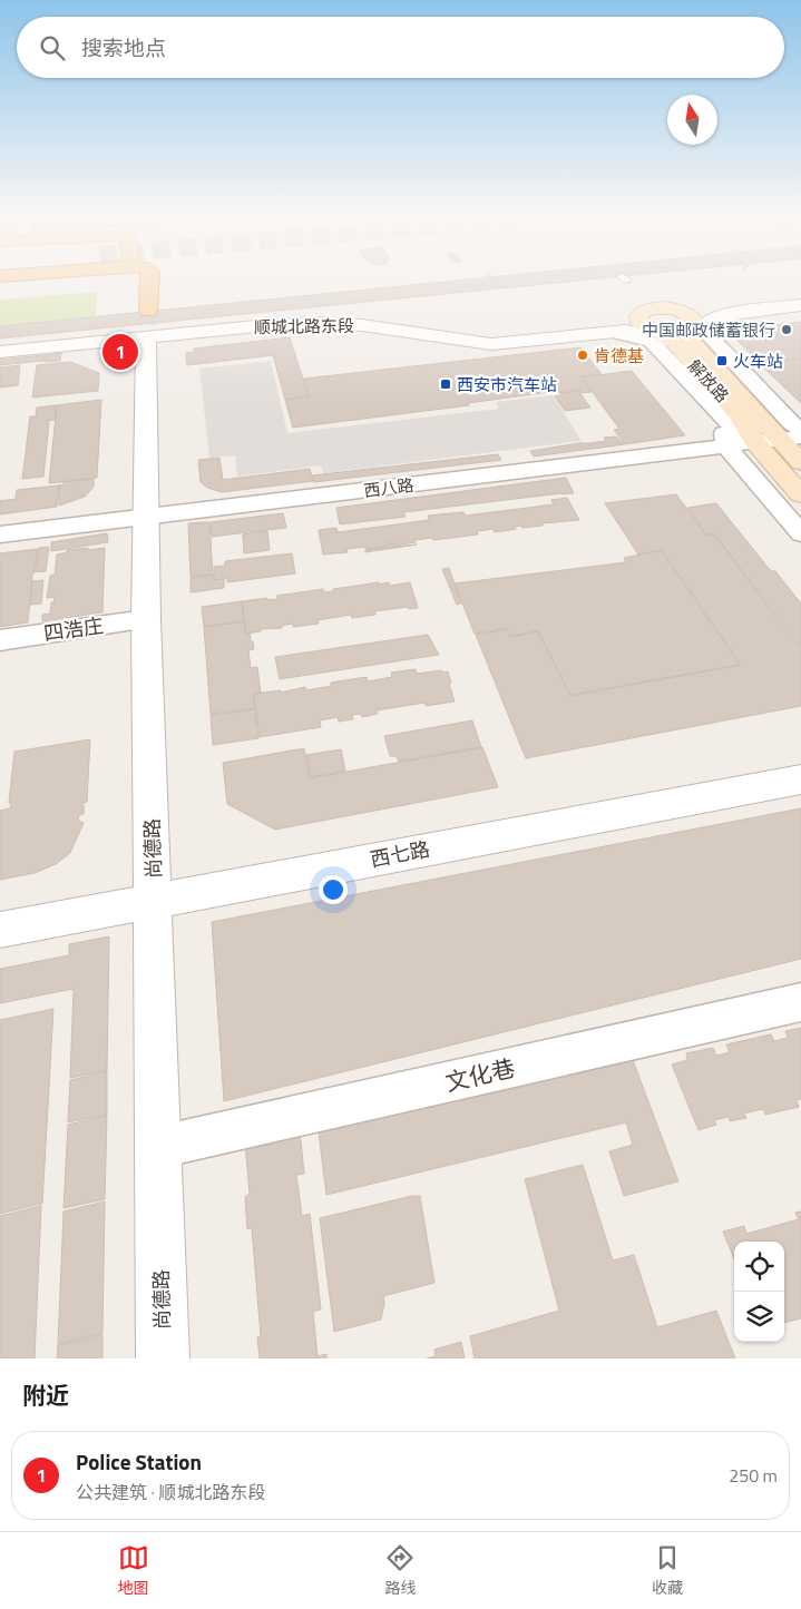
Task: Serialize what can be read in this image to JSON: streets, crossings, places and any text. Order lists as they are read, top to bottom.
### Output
{
  "streets": {
    "main road": ["解放路"],
    "street": [
      "顺城北路东段",
      "西八路",
      "四浩庄",
      "尚德路",
      "西七路",
      "文化巷"
    ]
  },
  "crossings": [
    ["顺城北路东段", "解放路"],
    ["顺城北路东段", "尚德路"],
    ["解放路", "西八路"],
    ["西八路", "尚德路"],
    ["四浩庄", "尚德路"],
    ["尚德路", "西七路"],
    ["尚德路", "文化巷"]
  ],
  "places": {
    "other": ["中国邮政储蓄银行", "肯德基"],
    "transit": ["火车站", "西安市汽车站"]
  },
  "north": "top",
  "page": {
    "search": "搜索地点",
    "pins": "1",
    "heading": "附近",
    "list": [
      {
        "mark": "1",
        "name": "Police Station",
        "note": "公共建筑 · 顺城北路东段",
        "value": "250 m"
      }
    ],
    "nav": ["地图", "路线", "收藏"]
  }
}
